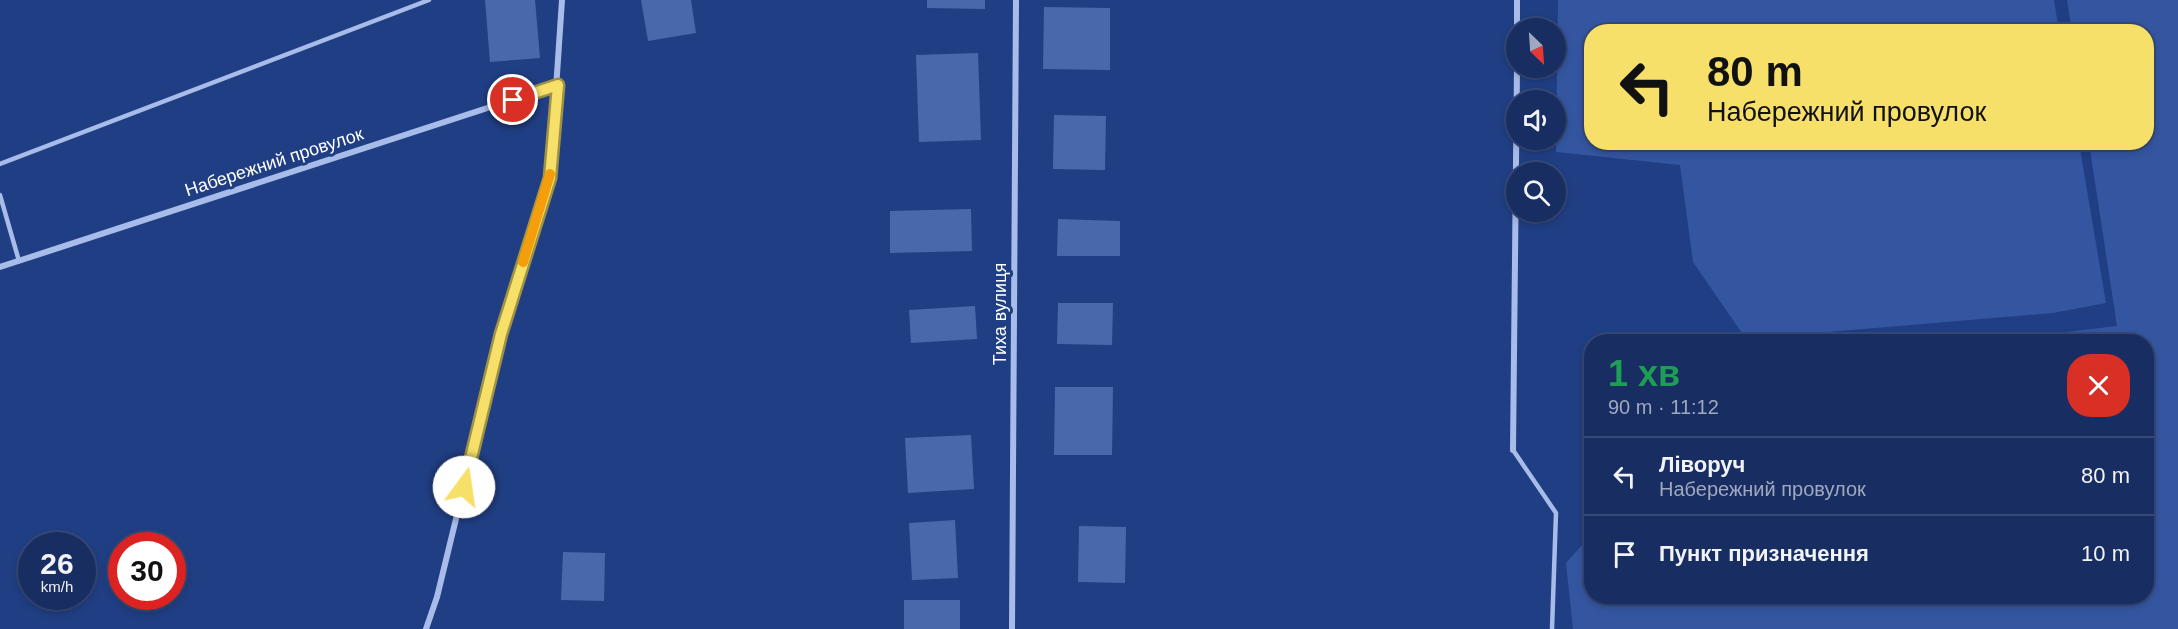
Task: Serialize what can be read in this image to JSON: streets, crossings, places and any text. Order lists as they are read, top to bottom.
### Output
{
  "streets": {
    "street": ["Набережний провулок", "Тиха вулиця"]
  },
  "north": "bottom right",
  "page": {
    "turn": ["80 m", "Набережний провулок"],
    "heading": ["1 хв", "90 m · 11:12"],
    "list": [
      {
        "name": "Ліворуч",
        "note": "Набережний провулок",
        "value": "80 m"
      },
      {
        "name": "Пункт призначення",
        "value": "10 m"
      }
    ],
    "speed": "26 km/h",
    "limit": "30"
  }
}
